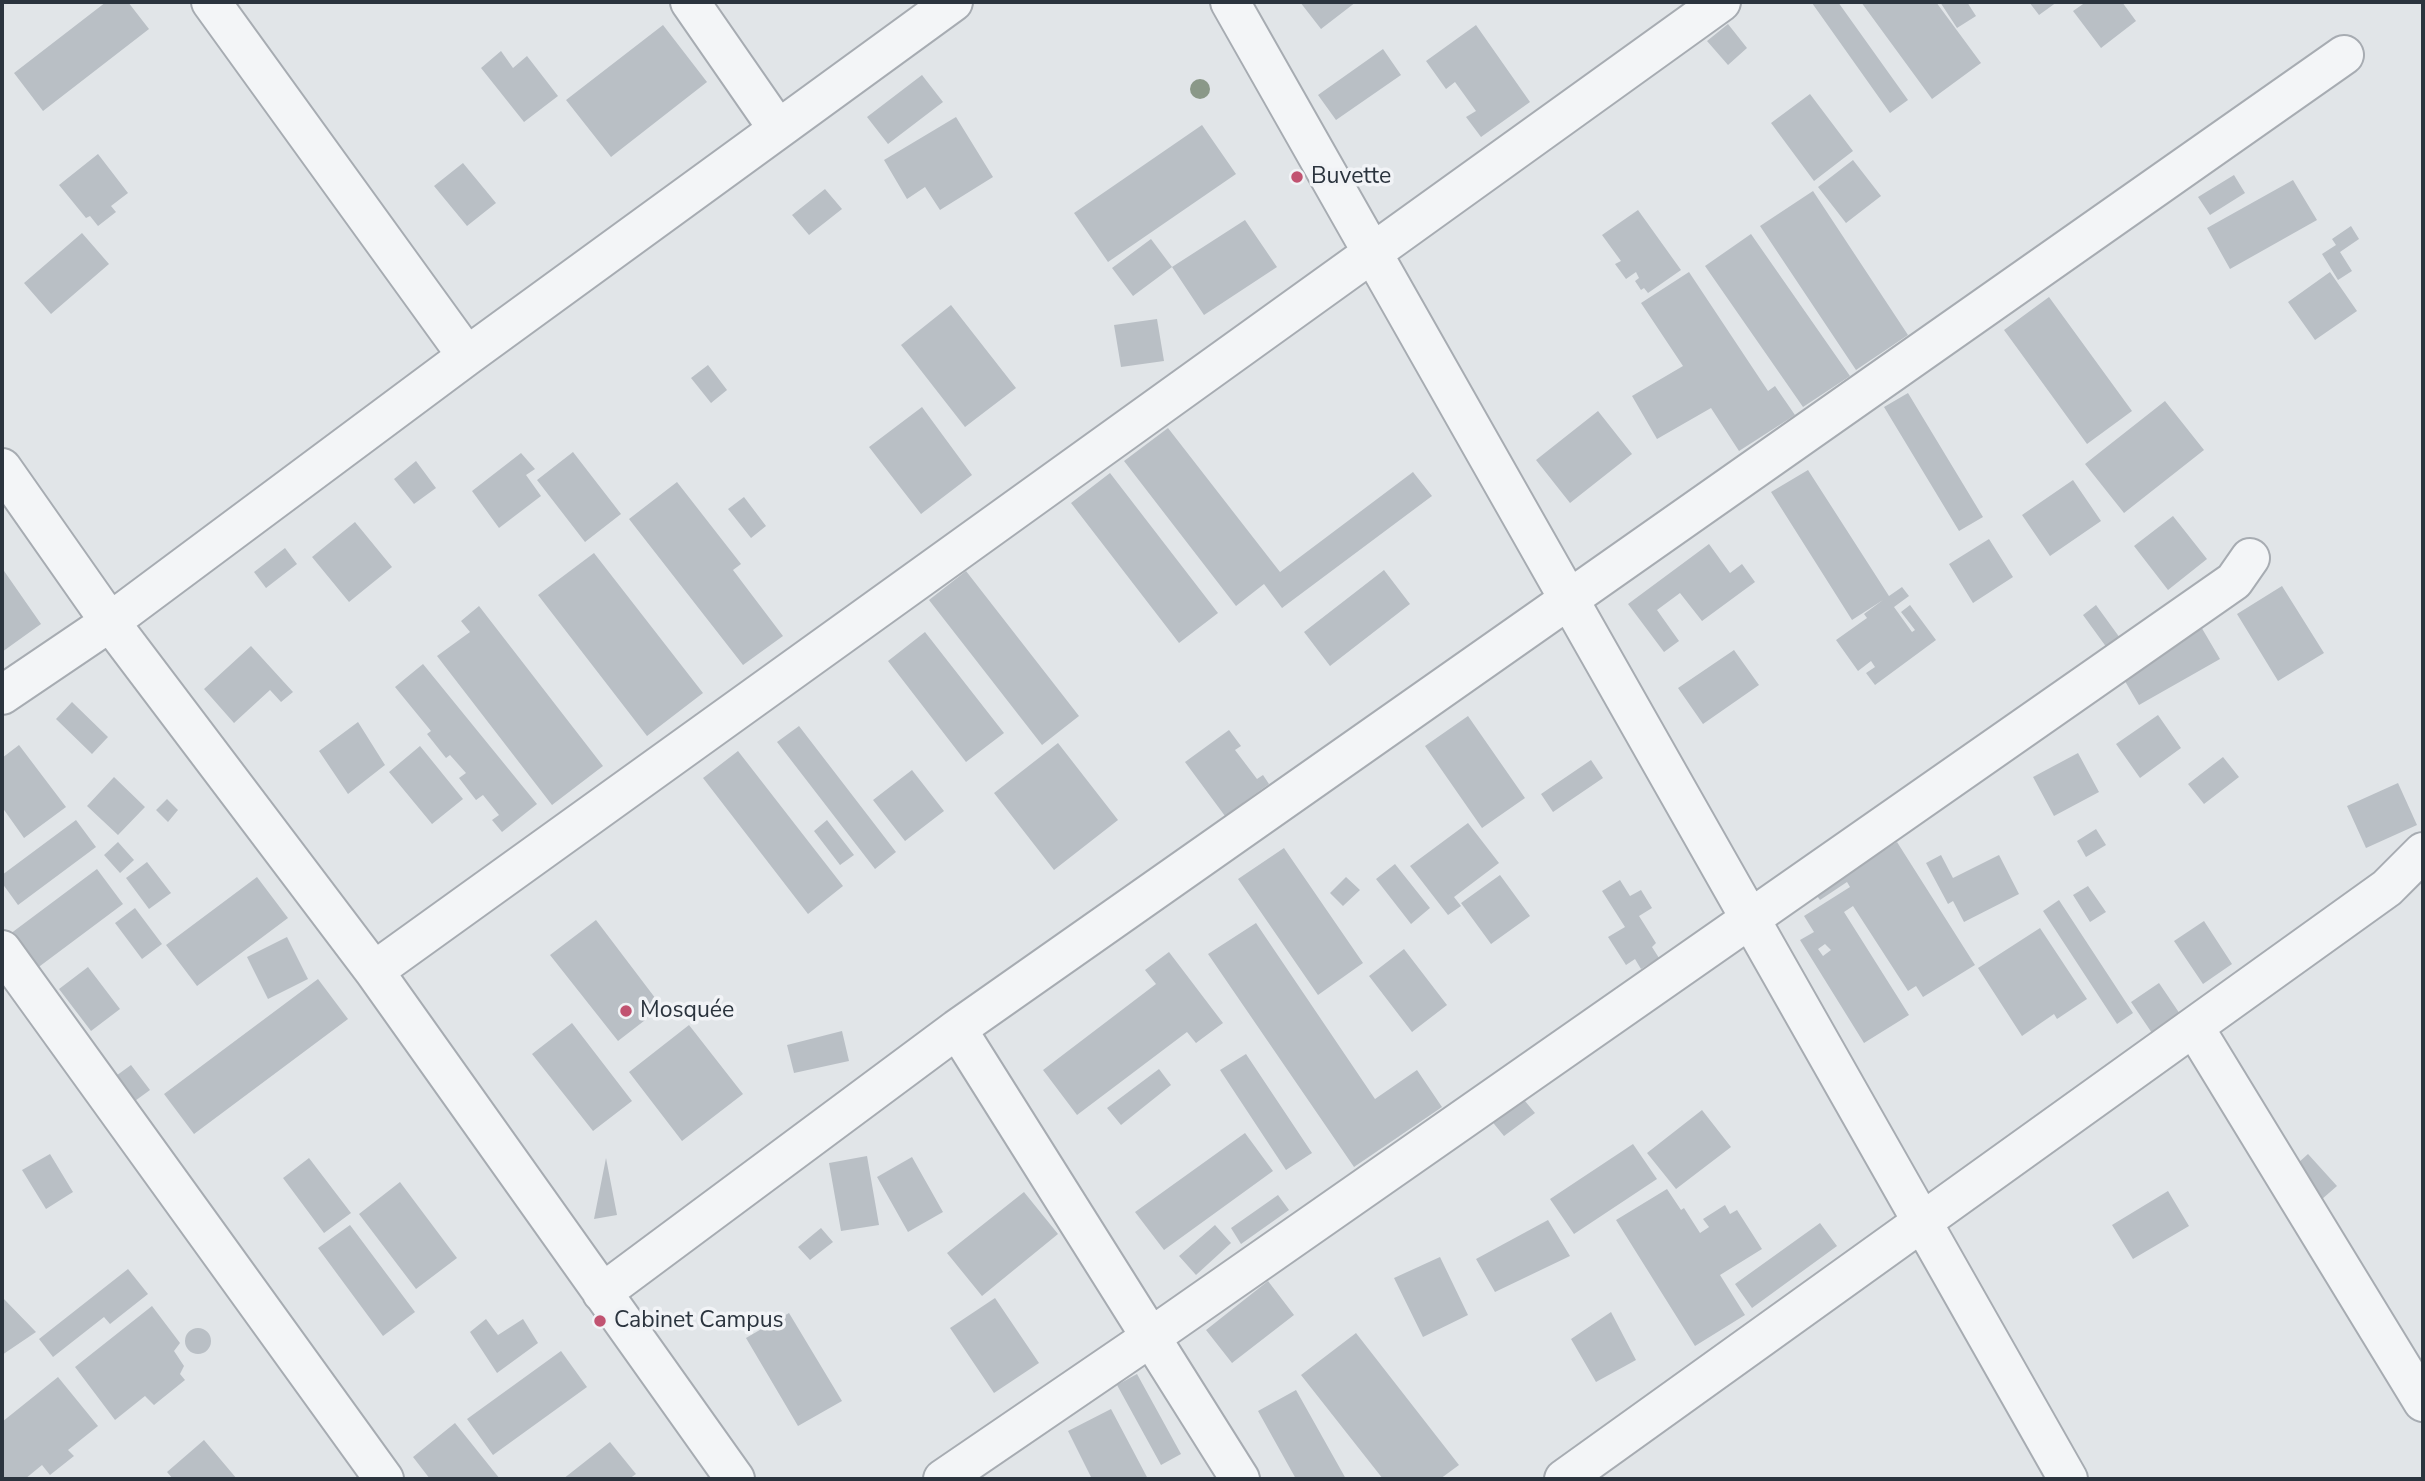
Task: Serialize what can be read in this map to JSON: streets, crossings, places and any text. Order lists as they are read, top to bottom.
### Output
{
  "places": ["Buvette", "Mosquée", "Cabinet Campus"]
}
